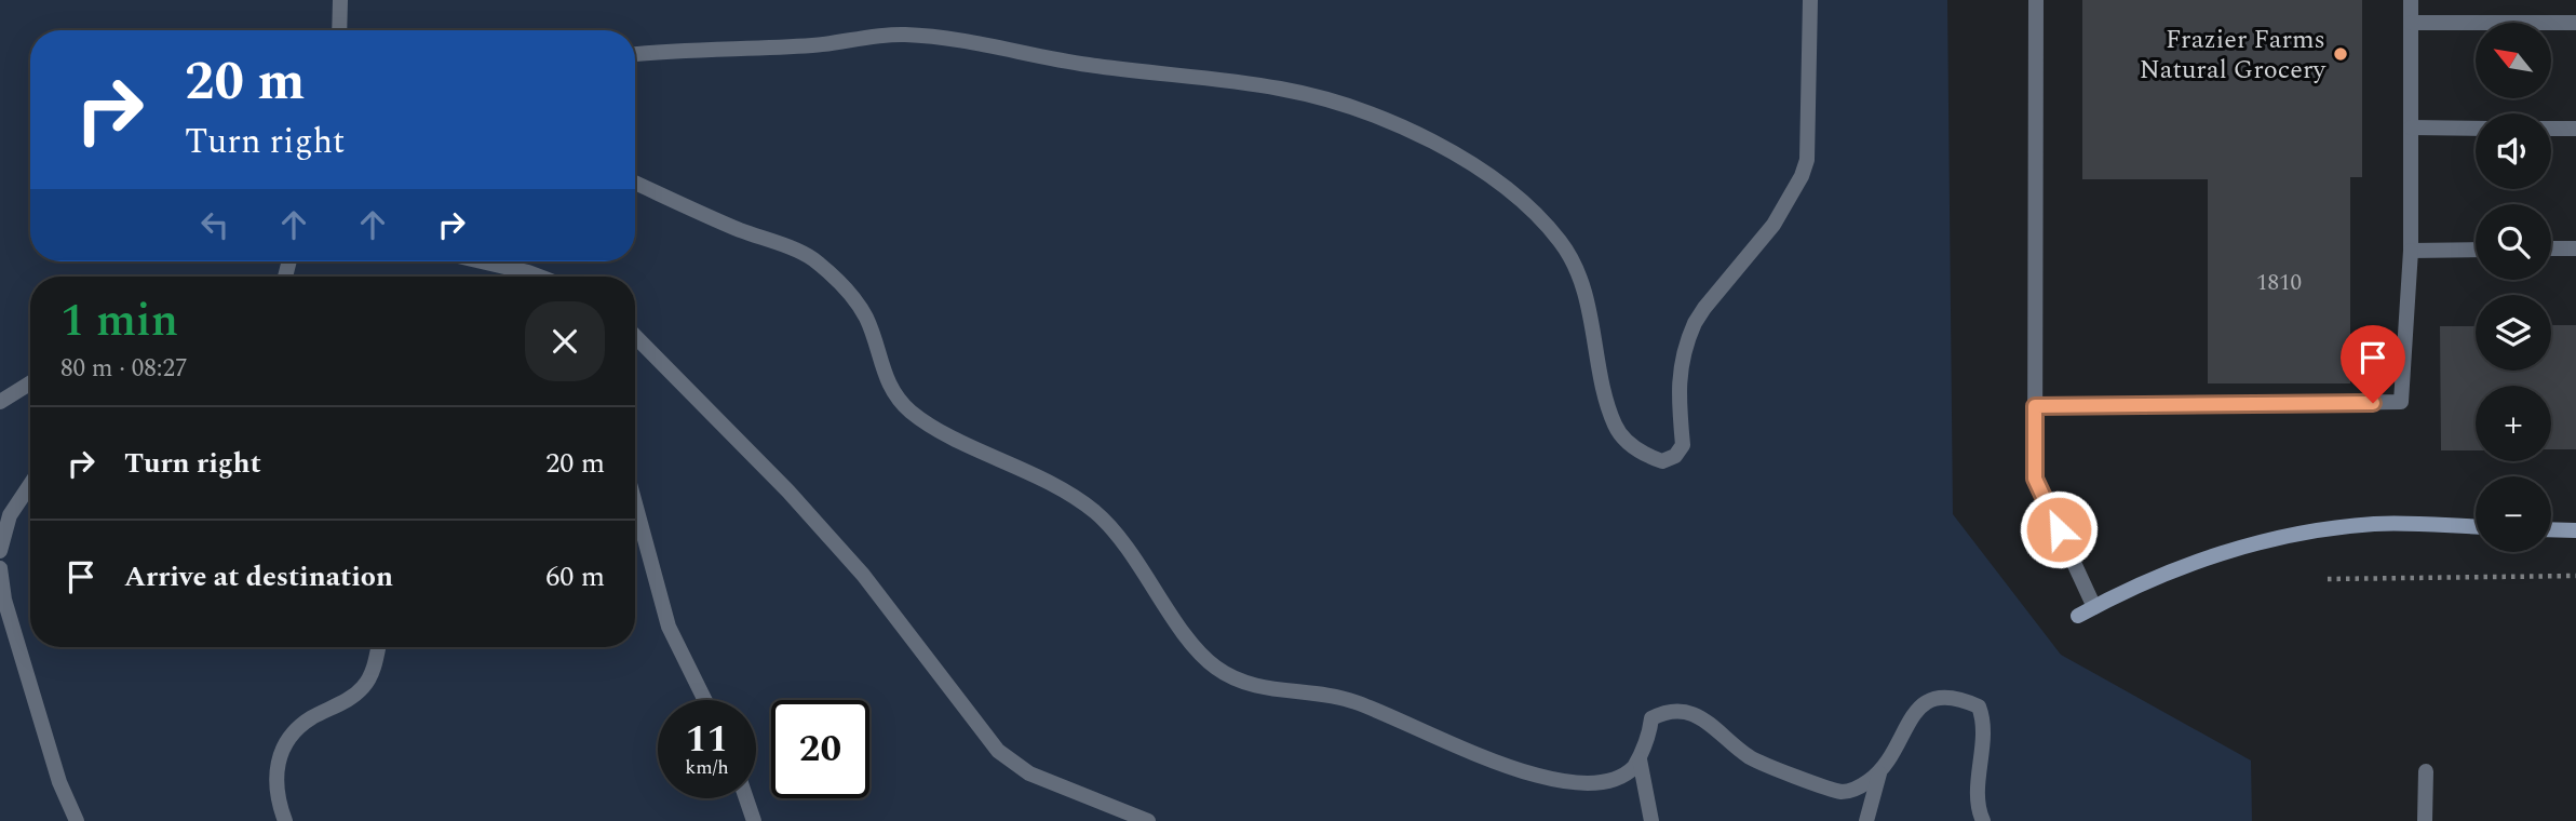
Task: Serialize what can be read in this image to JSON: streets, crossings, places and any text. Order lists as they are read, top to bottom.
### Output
{
  "places": ["Frazier Farms Natural Grocery"],
  "house_numbers": ["1810"],
  "north": "top left",
  "page": {
    "map_buttons": ["+", "−"],
    "turn": ["20 m", "Turn right"],
    "heading": ["1 min", "80 m · 08:27"],
    "list": [
      {
        "name": "Turn right",
        "value": "20 m"
      },
      {
        "name": "Arrive at destination",
        "value": "60 m"
      }
    ],
    "speed": "11 km/h",
    "limit": "20"
  }
}
